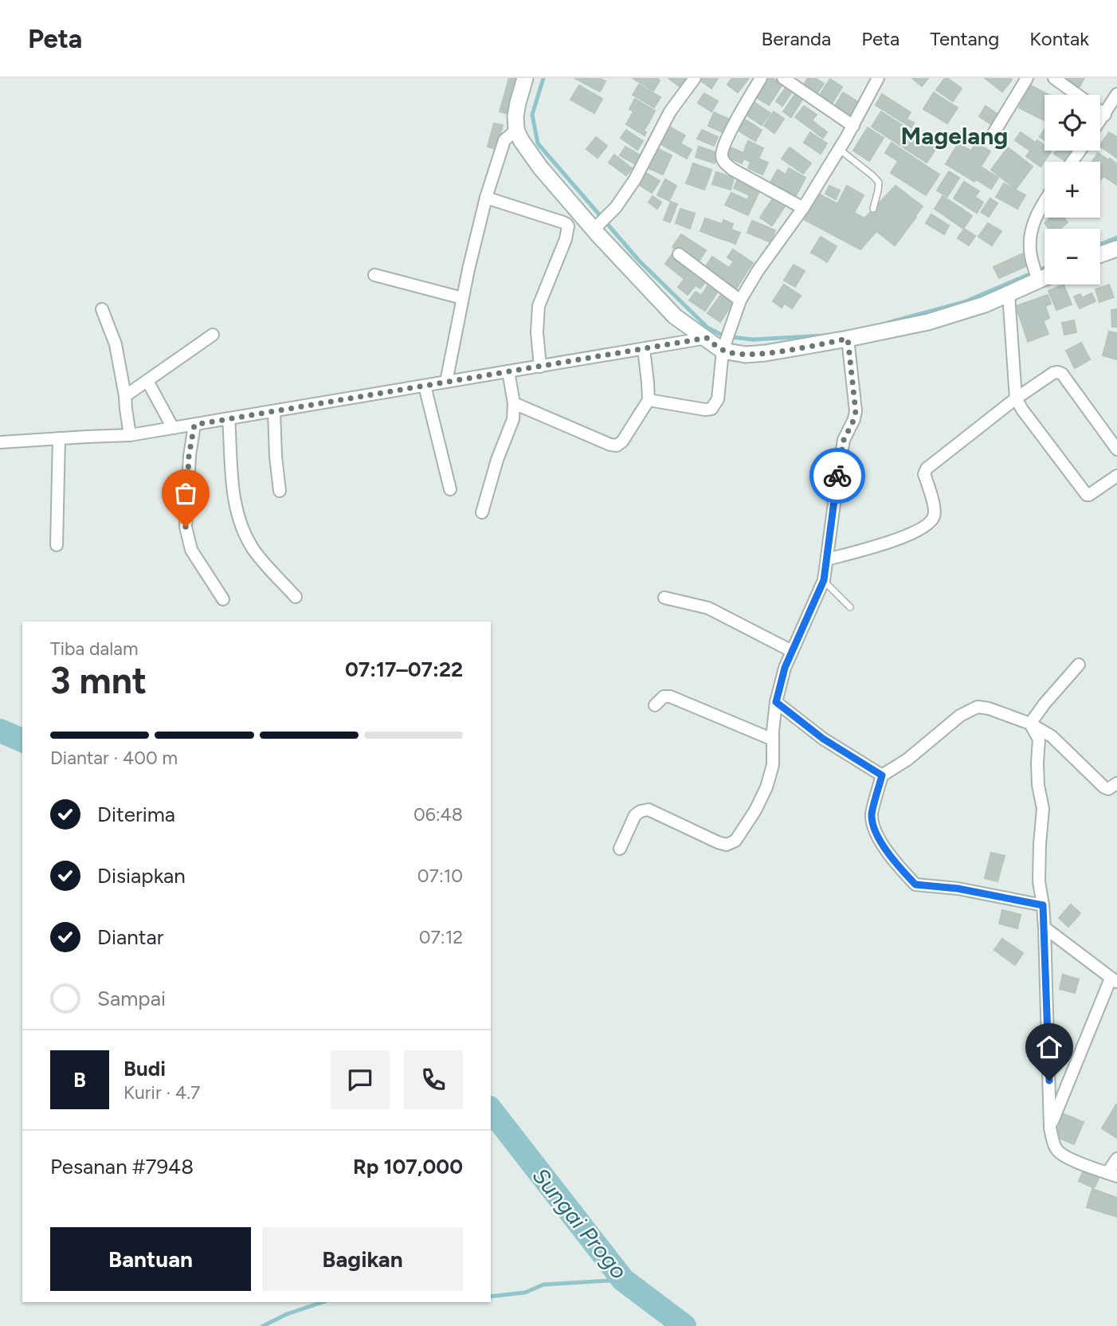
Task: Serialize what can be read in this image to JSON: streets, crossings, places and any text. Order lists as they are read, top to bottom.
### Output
{
  "districts": ["Magelang"],
  "water": ["Sungai Progo"],
  "page": {
    "header": "Peta",
    "nav": [
      "Beranda",
      "Peta",
      "Tentang",
      "Kontak"
    ],
    "map_buttons": ["+", "−"],
    "heading": ["3 mnt", "Tiba dalam", "07:17–07:22"],
    "panel": [
      "Budi",
      "Kurir · 4.7",
      "Pesanan #7948",
      "Rp 107,000"
    ],
    "bar": "Diantar · 400 m",
    "list": [
      ["Diterima", "06:48"],
      ["Disiapkan", "07:10"],
      ["Diantar", "07:12"],
      "Sampai"
    ],
    "round": "B",
    "buttons": ["Bantuan", "Bagikan"]
  }
}
